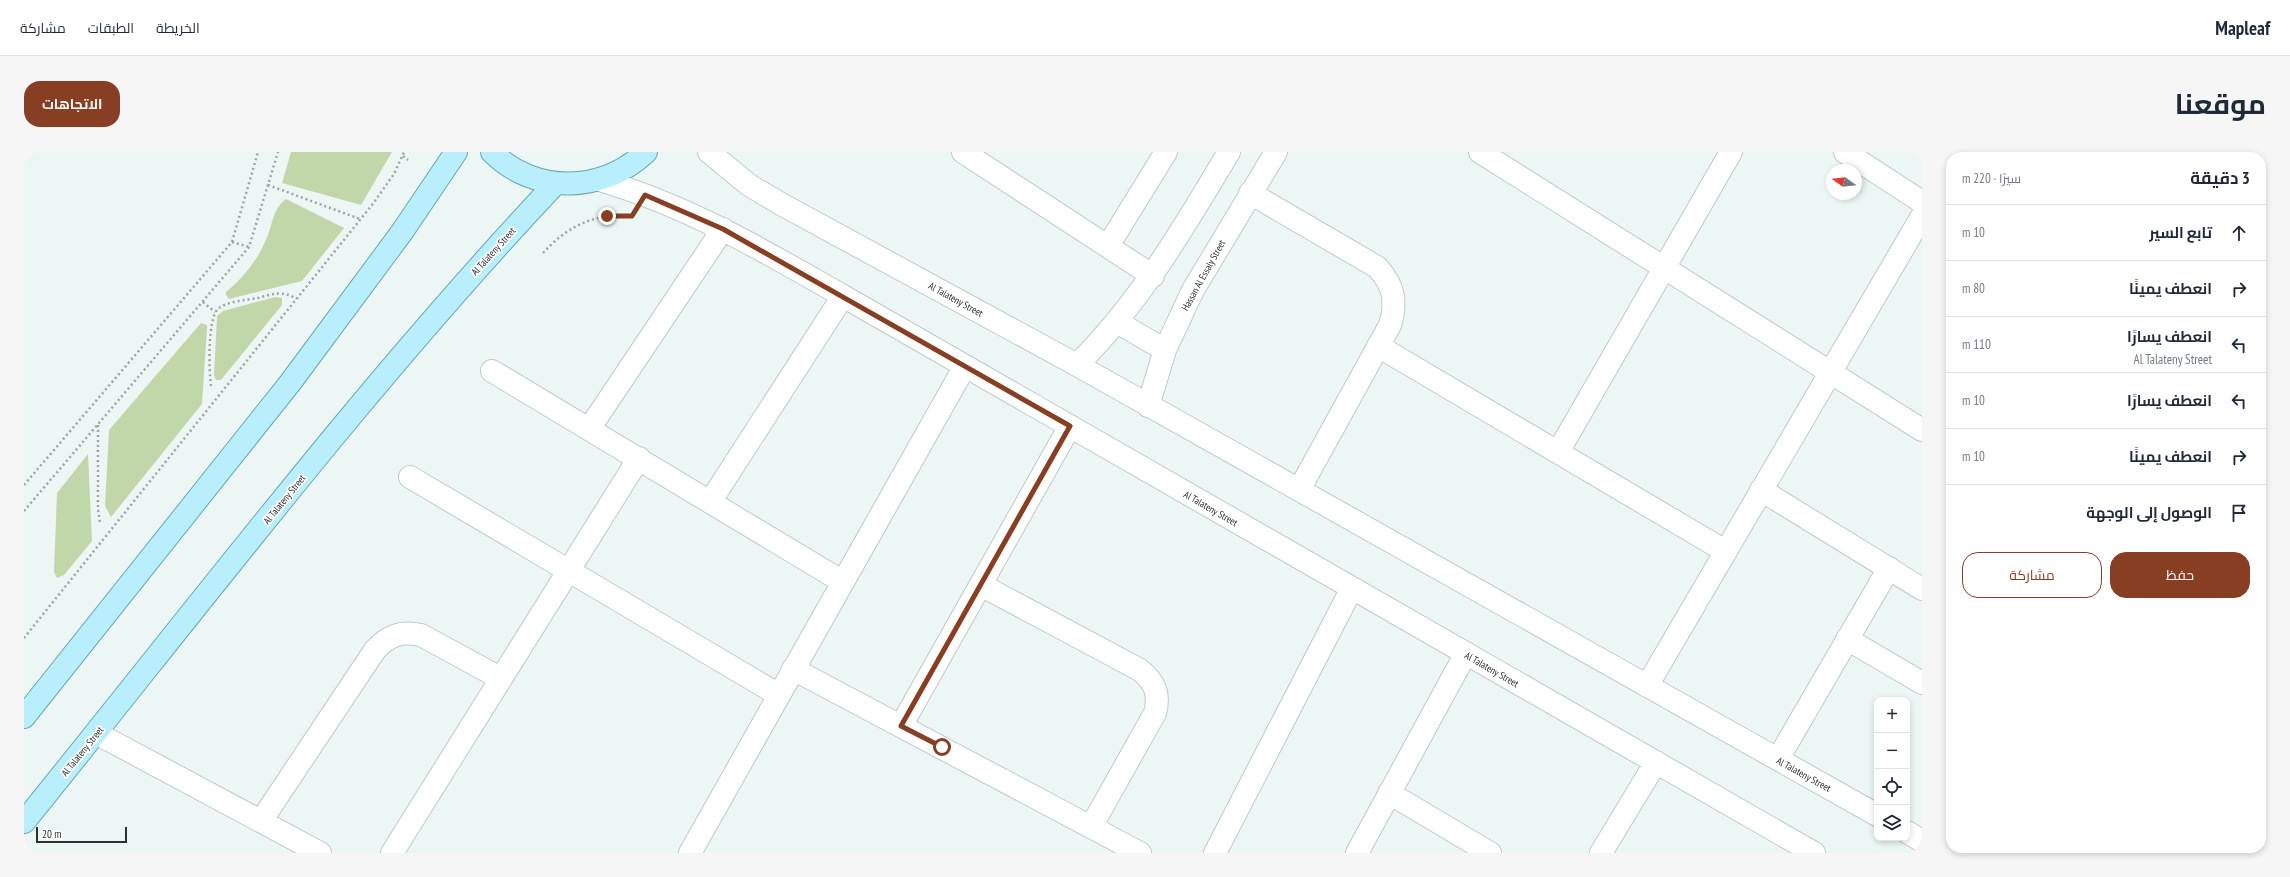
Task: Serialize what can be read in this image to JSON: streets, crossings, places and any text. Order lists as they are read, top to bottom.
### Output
{
  "streets": {
    "main road": ["Al Talateny Street"],
    "street": ["Hassan Al Essaly Street"]
  },
  "crossings": [
    ["Al Talateny Street", "Hassan Al Essaly Street"]
  ],
  "scale_bar": "20 m",
  "north": "left",
  "page": {
    "header": "Mapleaf",
    "nav": ["الخريطة", "الطبقات", "مشاركة"],
    "title": "موقعنا",
    "buttons": [
      "الاتجاهات",
      ["حفظ", "مشاركة"]
    ],
    "heading": ["3 دقيقة", "سيرًا · 220 m"],
    "list": [
      ["تابع السير", "10 m"],
      ["انعطف يمينًا", "80 m"],
      ["انعطف يسارًا", "Al Talateny Street", "110 m"],
      ["انعطف يسارًا", "10 m"],
      ["انعطف يمينًا", "10 m"],
      "الوصول إلى الوجهة"
    ],
    "map_buttons": ["+", "−"],
    "scale": "20 m"
  }
}
